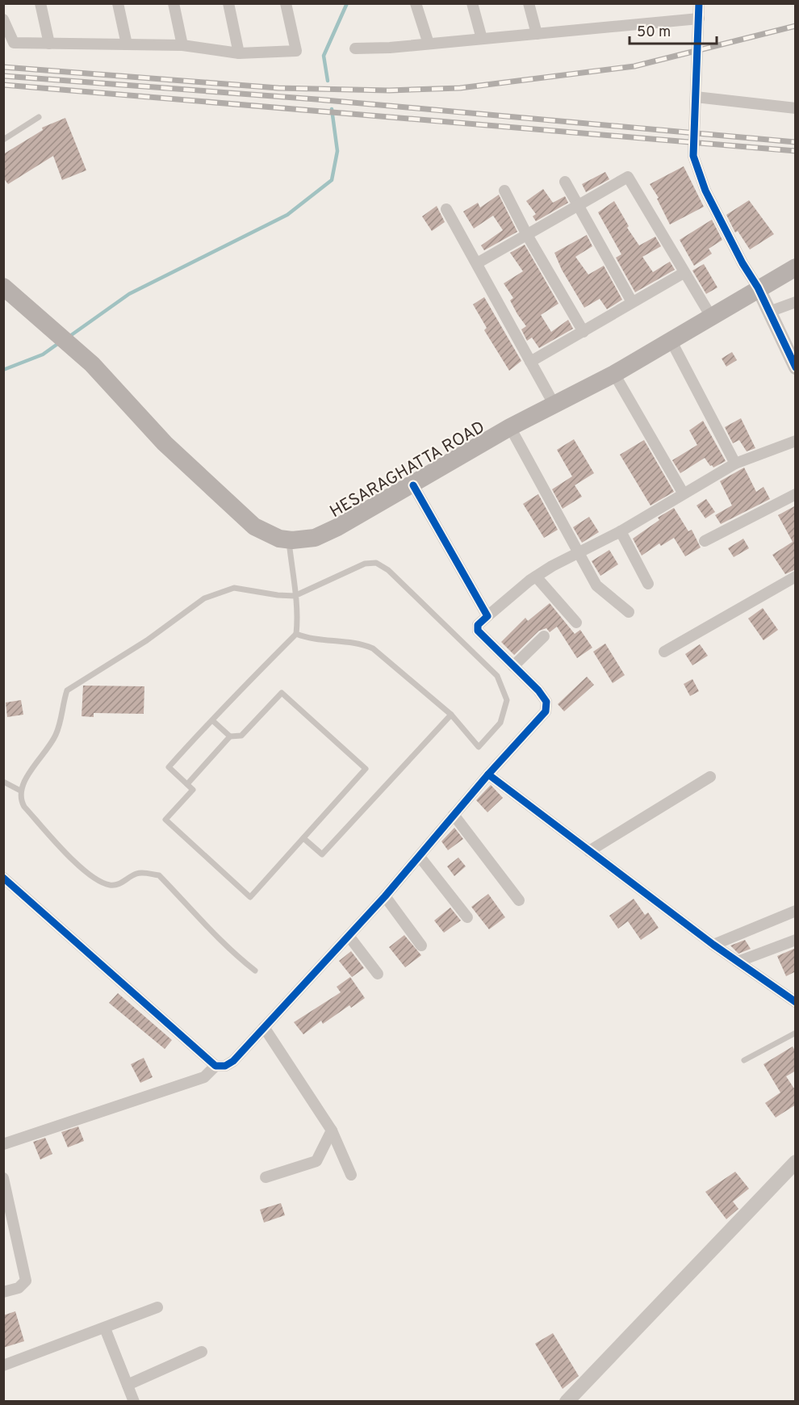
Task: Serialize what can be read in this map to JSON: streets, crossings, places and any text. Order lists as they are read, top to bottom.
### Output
{
  "streets": {
    "main road": ["HESARAGHATTA ROAD"]
  },
  "scale_bar": "50 m"
}
